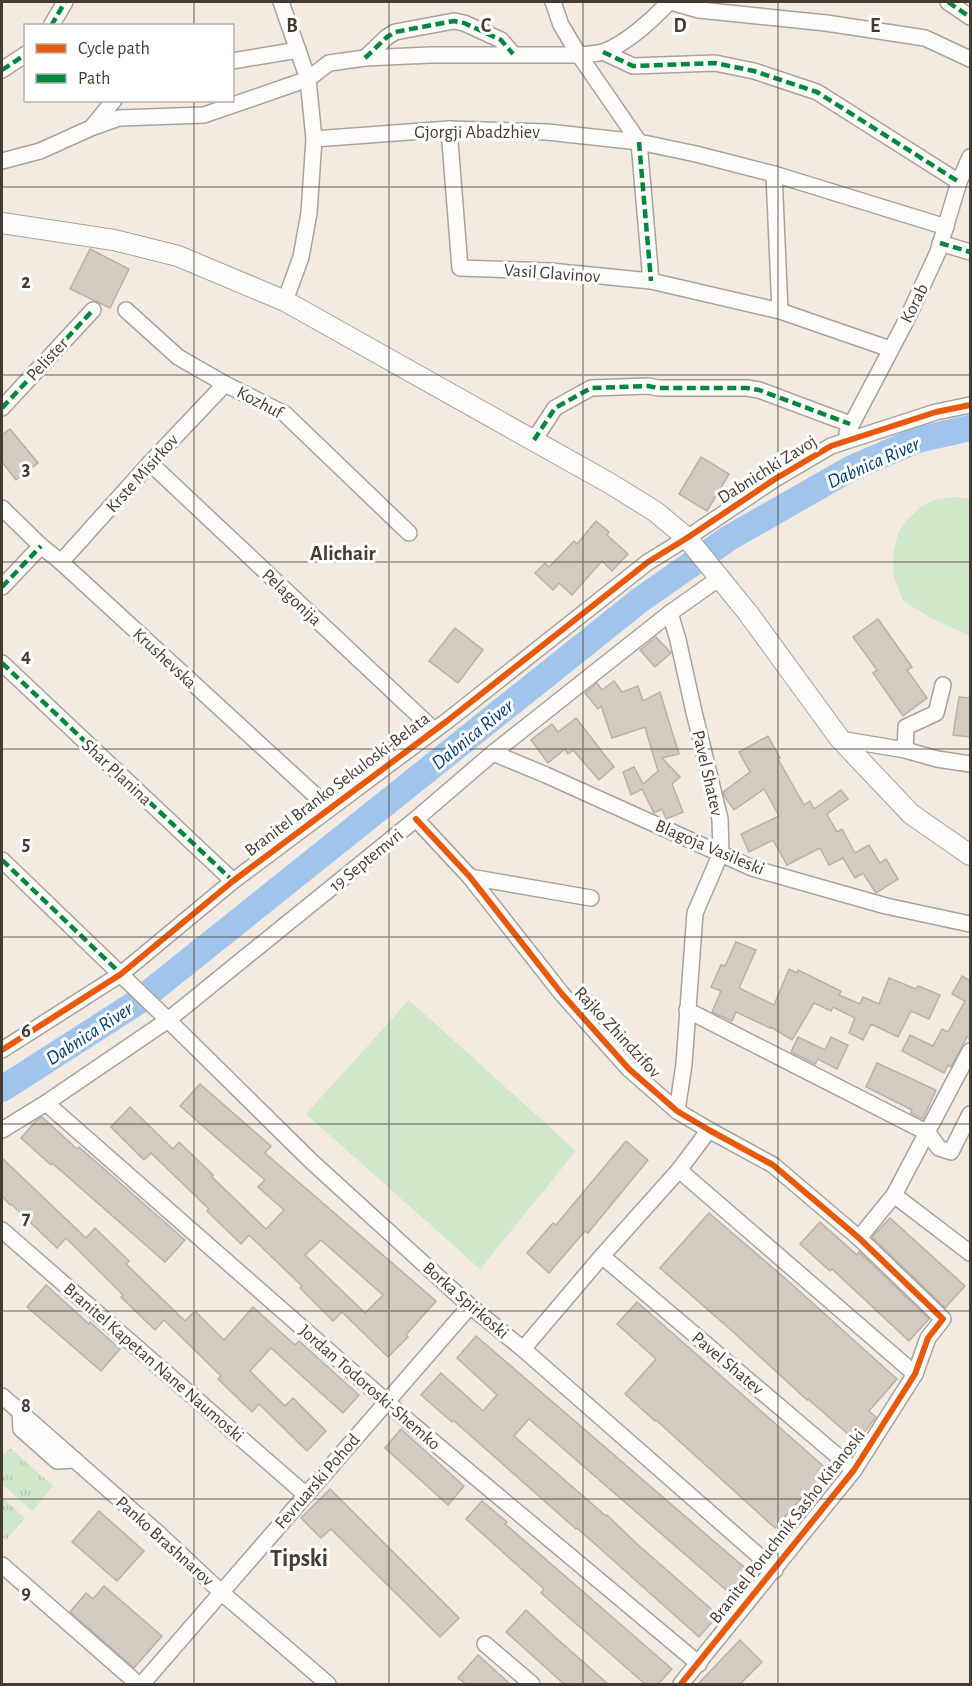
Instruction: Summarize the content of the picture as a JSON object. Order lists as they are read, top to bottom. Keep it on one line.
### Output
{"streets":{"street":["Gjorgji Abadzhiev","Vasil Glavinov","Korab","Pelister","Kozhuf","Dabnichki Zavoj","Krste Misirkov","Pelagonija","Krushevska","Shar Planina","Pavel Shatev","Branitel Branko Sekuloski-Belata","Blagoja Vasileski","19 Septemvri","Rajko Zhindzifov","Borka Spirkoski","Branitel Kapetan Nane Naumoski","Jordan Todoroski-Shemko","Fevruarski Pohod","Branitel Poruchnik Sasho Kitanoski","Panko Brashnarov"]},"crossings":[["Gjorgji Abadzhiev","Vasil Glavinov"],["Gjorgji Abadzhiev","Korab"],["Vasil Glavinov","Korab"],["Korab","Dabnichki Zavoj"],["Kozhuf","Krste Misirkov"],["Dabnichki Zavoj","Branitel Branko Sekuloski-Belata"],["Krste Misirkov","Pelagonija"],["Krste Misirkov","Krushevska"],["Pelagonija","Branitel Branko Sekuloski-Belata"],["Krushevska","Branitel Branko Sekuloski-Belata"],["Shar Planina","Branitel Branko Sekuloski-Belata"],["Pavel Shatev","Blagoja Vasileski"],["Pavel Shatev","19 Septemvri"],["Pavel Shatev","Rajko Zhindzifov"],["Pavel Shatev","Branitel Poruchnik Sasho Kitanoski"],["Branitel Branko Sekuloski-Belata","Borka Spirkoski"],["Blagoja Vasileski","19 Septemvri"],["19 Septemvri","Rajko Zhindzifov"],["19 Septemvri","Borka Spirkoski"],["19 Septemvri","Jordan Todoroski-Shemko"],["Rajko Zhindzifov","Branitel Poruchnik Sasho Kitanoski"],["Borka Spirkoski","Fevruarski Pohod"],["Borka Spirkoski","Branitel Poruchnik Sasho Kitanoski"],["Branitel Kapetan Nane Naumoski","Fevruarski Pohod"],["Jordan Todoroski-Shemko","Fevruarski Pohod"],["Jordan Todoroski-Shemko","Branitel Poruchnik Sasho Kitanoski"],["Fevruarski Pohod","Panko Brashnarov"]],"districts":["Alichair","Tipski"],"water":["Dabnica River"],"legend":["Cycle path","Path"],"grid":{"columns":["B","C","D","E"],"rows":["2","3","4","5","6","7","8","9"]}}
